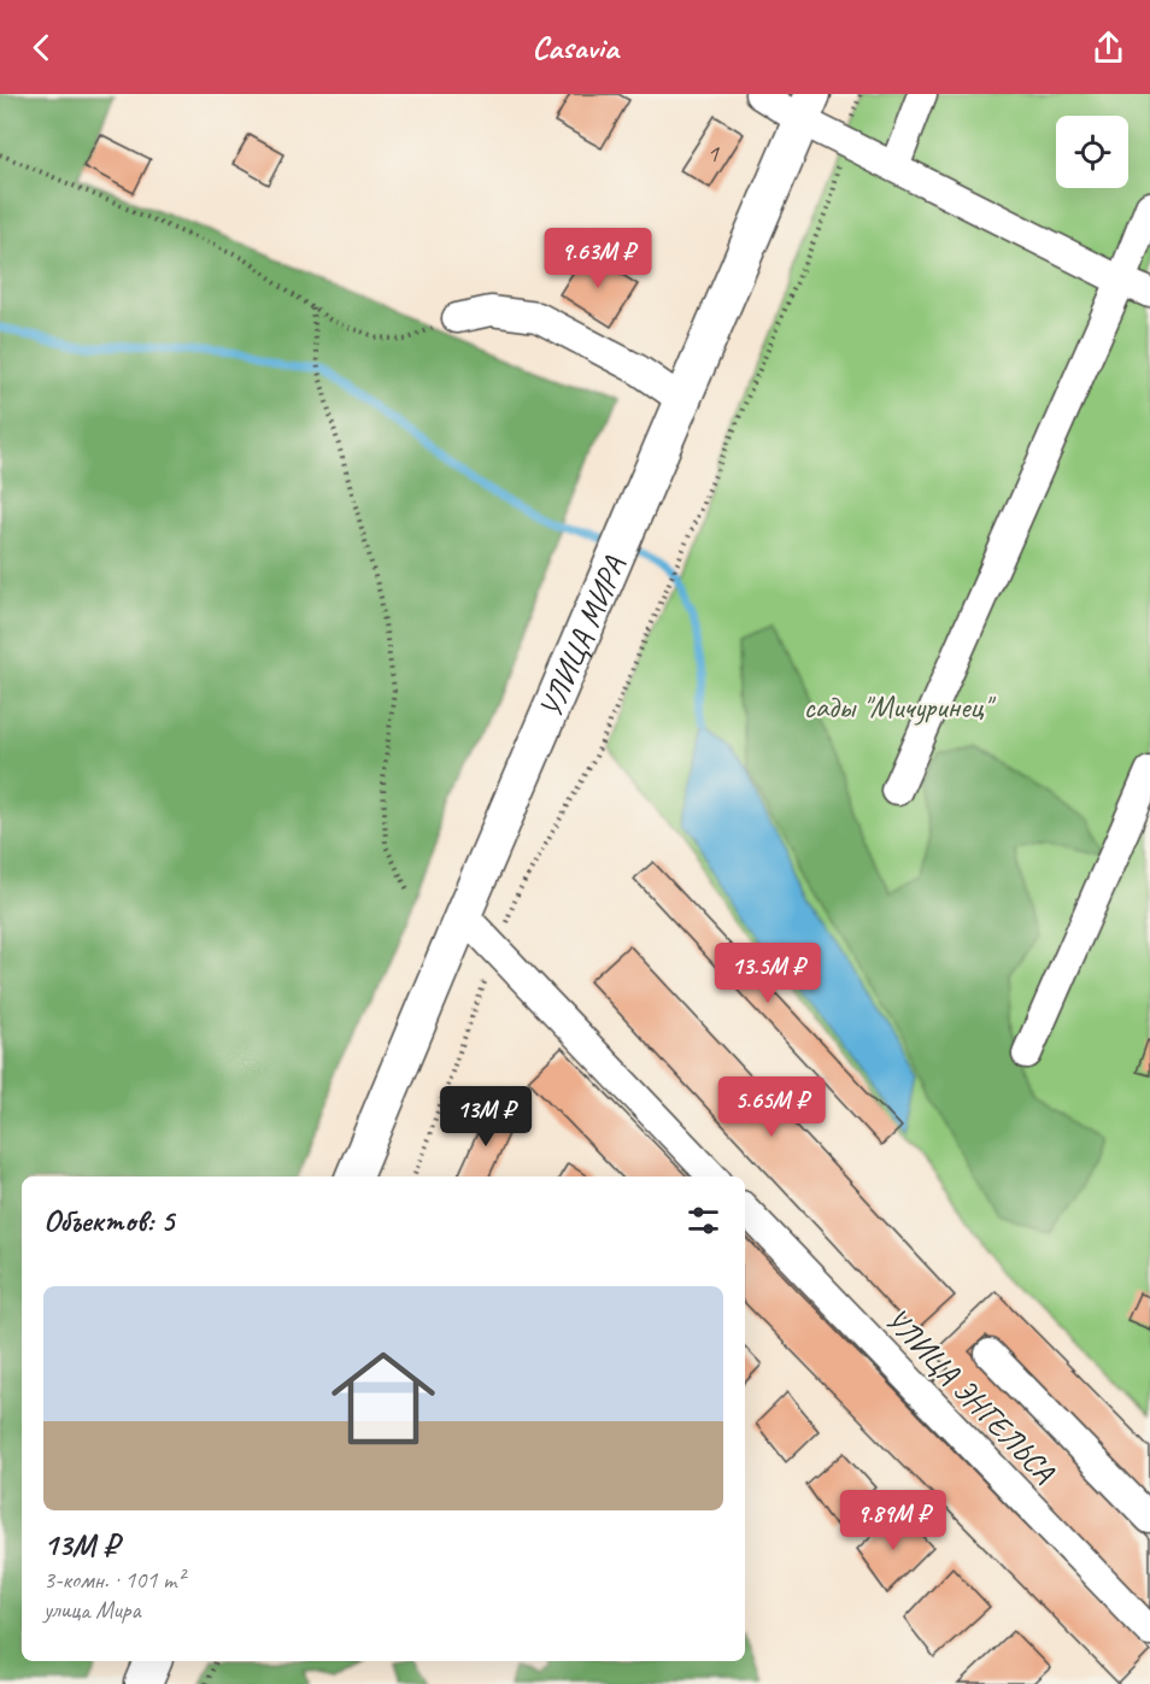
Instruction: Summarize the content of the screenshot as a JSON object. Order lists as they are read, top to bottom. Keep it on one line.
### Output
{"streets":{"main road":["УЛИЦА МИРА"],"street":["УЛИЦА ЭНГЕЛЬСА"]},"parks":["сады \"Мичуринец\""],"house_numbers":["1"],"page":{"header":"Casavia","price":["9.63M ₽","13.5M ₽","5.65M ₽","13M ₽","9.89M ₽"],"heading":"Объектов: 5","list":[{"name":"13M ₽","note":"3-комн. · 101 m² · улица Мира"}]}}
